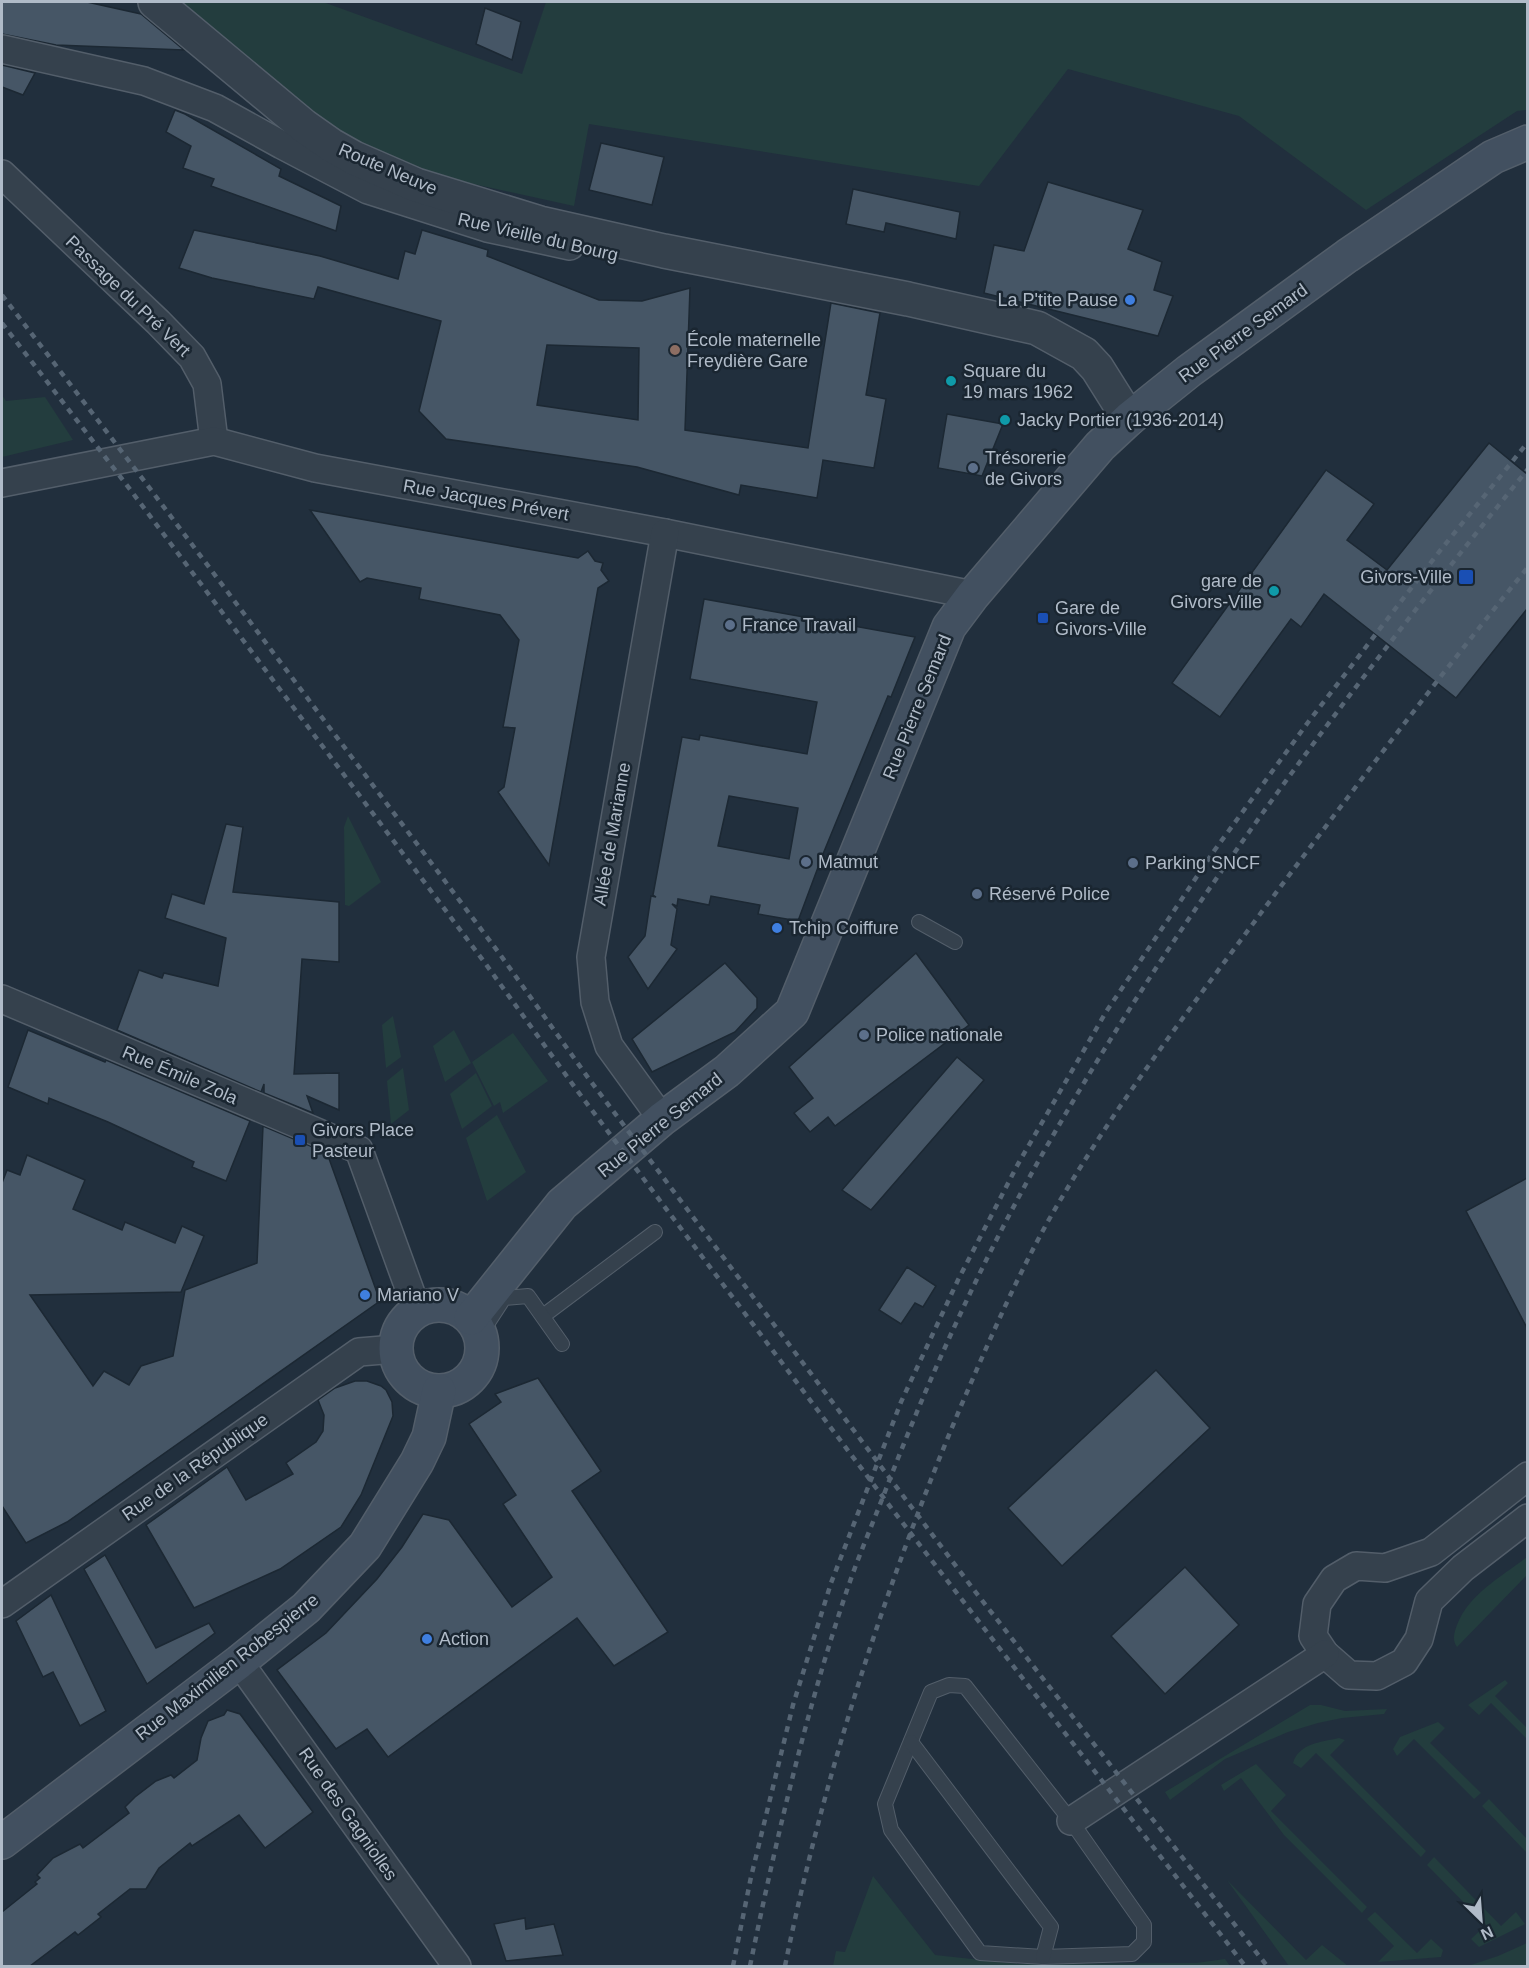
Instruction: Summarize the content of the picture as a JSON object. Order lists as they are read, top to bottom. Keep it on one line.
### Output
{"streets":{"main road":["Rue Pierre Semard","Rue Maximilien Robespierre"],"street":["Route Neuve","Rue Vieille du Bourg","Passage du Pré Vert","Rue Jacques Prévert","Allée de Marianne","Rue Émile Zola","Rue de la République","Rue des Gagniolles"]},"crossings":[["Route Neuve","Rue Vieille du Bourg"],["Rue Vieille du Bourg","Rue Pierre Semard"],["Passage du Pré Vert","Rue Jacques Prévert"],["Rue Pierre Semard","Rue Jacques Prévert"],["Rue Pierre Semard","Allée de Marianne"],["Rue Pierre Semard","Rue Émile Zola"],["Rue Pierre Semard","Rue de la République"],["Rue Pierre Semard","Rue Maximilien Robespierre"],["Rue Jacques Prévert","Allée de Marianne"],["Rue Émile Zola","Rue de la République"],["Rue Émile Zola","Rue Maximilien Robespierre"],["Rue de la République","Rue Maximilien Robespierre"],["Rue Maximilien Robespierre","Rue des Gagniolles"]],"places":{"other":["La P'tite Pause","École maternelle Freydière Gare","Square du 19 mars 1962","Jacky Portier (1936-2014)","Trésorerie de Givors","gare de Givors-Ville","France Travail","Matmut","Parking SNCF","Réservé Police","Tchip Coiffure","Police nationale","Mariano V","Action"],"transit":["Givors-Ville","Gare de Givors-Ville","Givors Place Pasteur"]},"north":"bottom right"}
